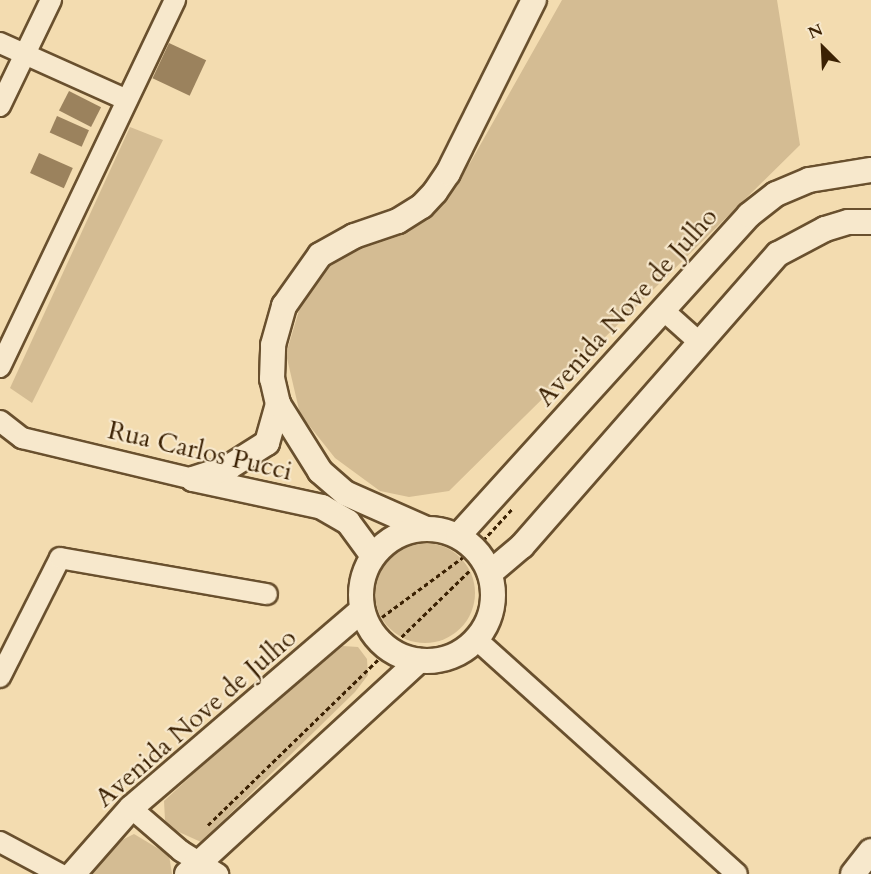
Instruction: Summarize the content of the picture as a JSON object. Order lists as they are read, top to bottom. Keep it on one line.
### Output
{"streets":{"street":["Avenida Nove de Julho","Rua Carlos Pucci"]},"north":"top left"}
